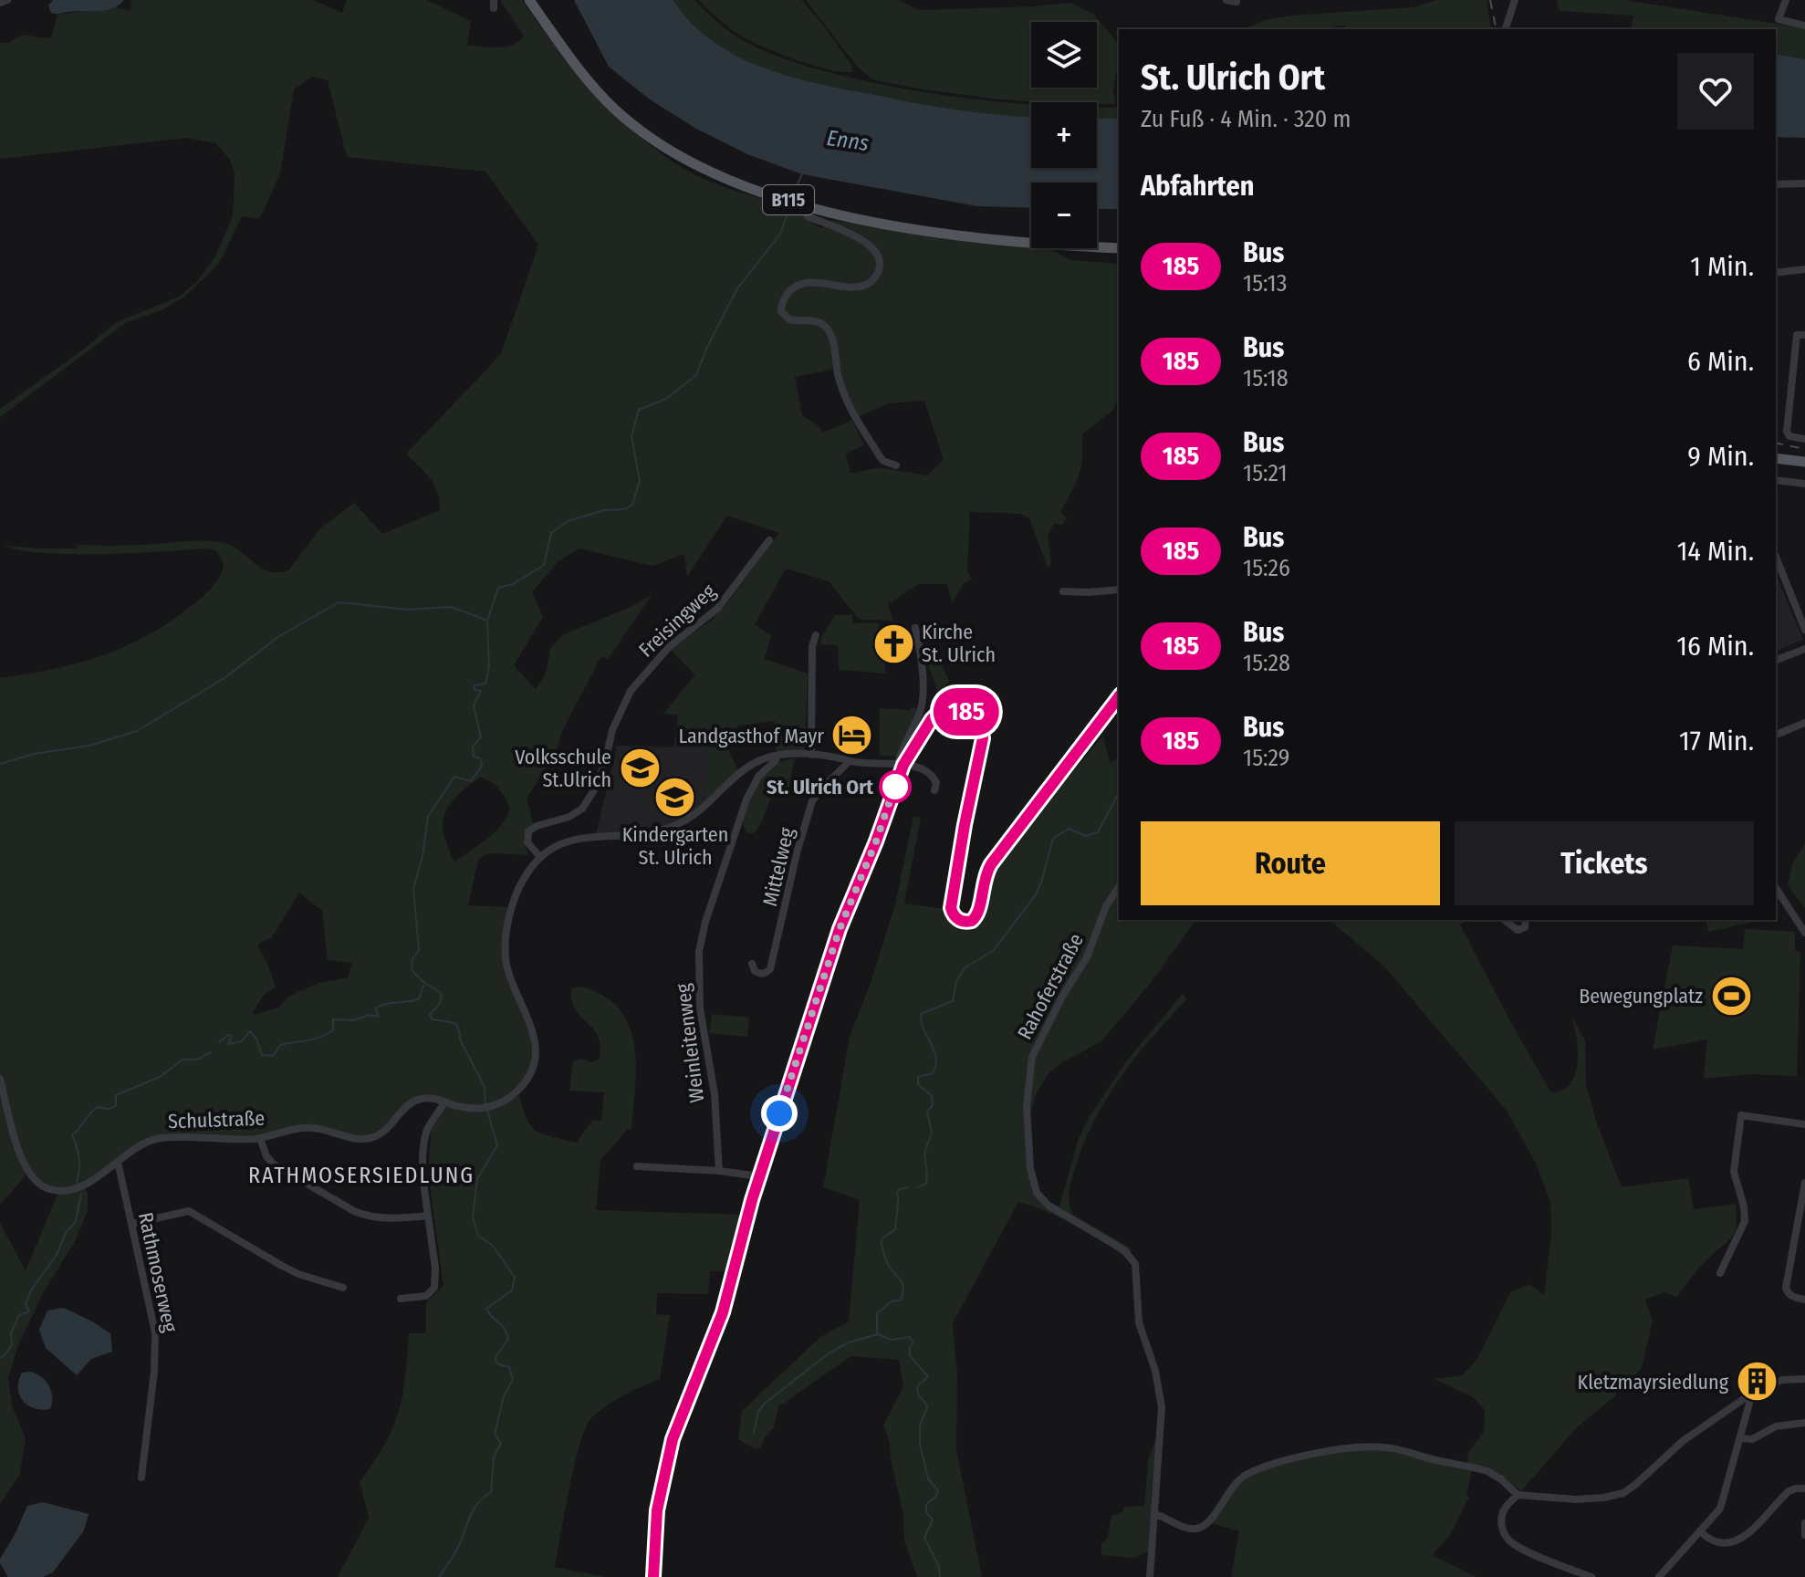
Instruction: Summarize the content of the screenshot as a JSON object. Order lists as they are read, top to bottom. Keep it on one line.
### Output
{"streets":{"main road":["B115"],"street":["Freisingweg","Mittelweg","Rahoferstraße","Weinleitenweg","Schulstraße","Rathmoserweg"]},"crossings":[["Freisingweg","Schulstraße"],["Schulstraße","Rathmoserweg"]],"districts":["RATHMOSERSIEDLUNG"],"water":["Enns"],"places":{"church":["Kirche St. Ulrich"],"hotel":["Landgasthof Mayr"],"school or university":["Volksschule St.Ulrich","Kindergarten St. Ulrich"],"other":["St. Ulrich Ort"],"sports":["Bewegungplatz"],"building":["Kletzmayrsiedlung"]},"lines":["bus line 185"],"page":{"on_map":"185","map_buttons":["+","−"],"heading":[["St. Ulrich Ort","Zu Fuß · 4 Min. · 320 m"],"Abfahrten"],"list":[{"mark":"185","name":"Bus","note":"15:13","value":"1 Min."},{"mark":"185","name":"Bus","note":"15:18","value":"6 Min."},{"mark":"185","name":"Bus","note":"15:21","value":"9 Min."},{"mark":"185","name":"Bus","note":"15:26","value":"14 Min."},{"mark":"185","name":"Bus","note":"15:28","value":"16 Min."},{"mark":"185","name":"Bus","note":"15:29","value":"17 Min."}],"buttons":["Route","Tickets"]}}
